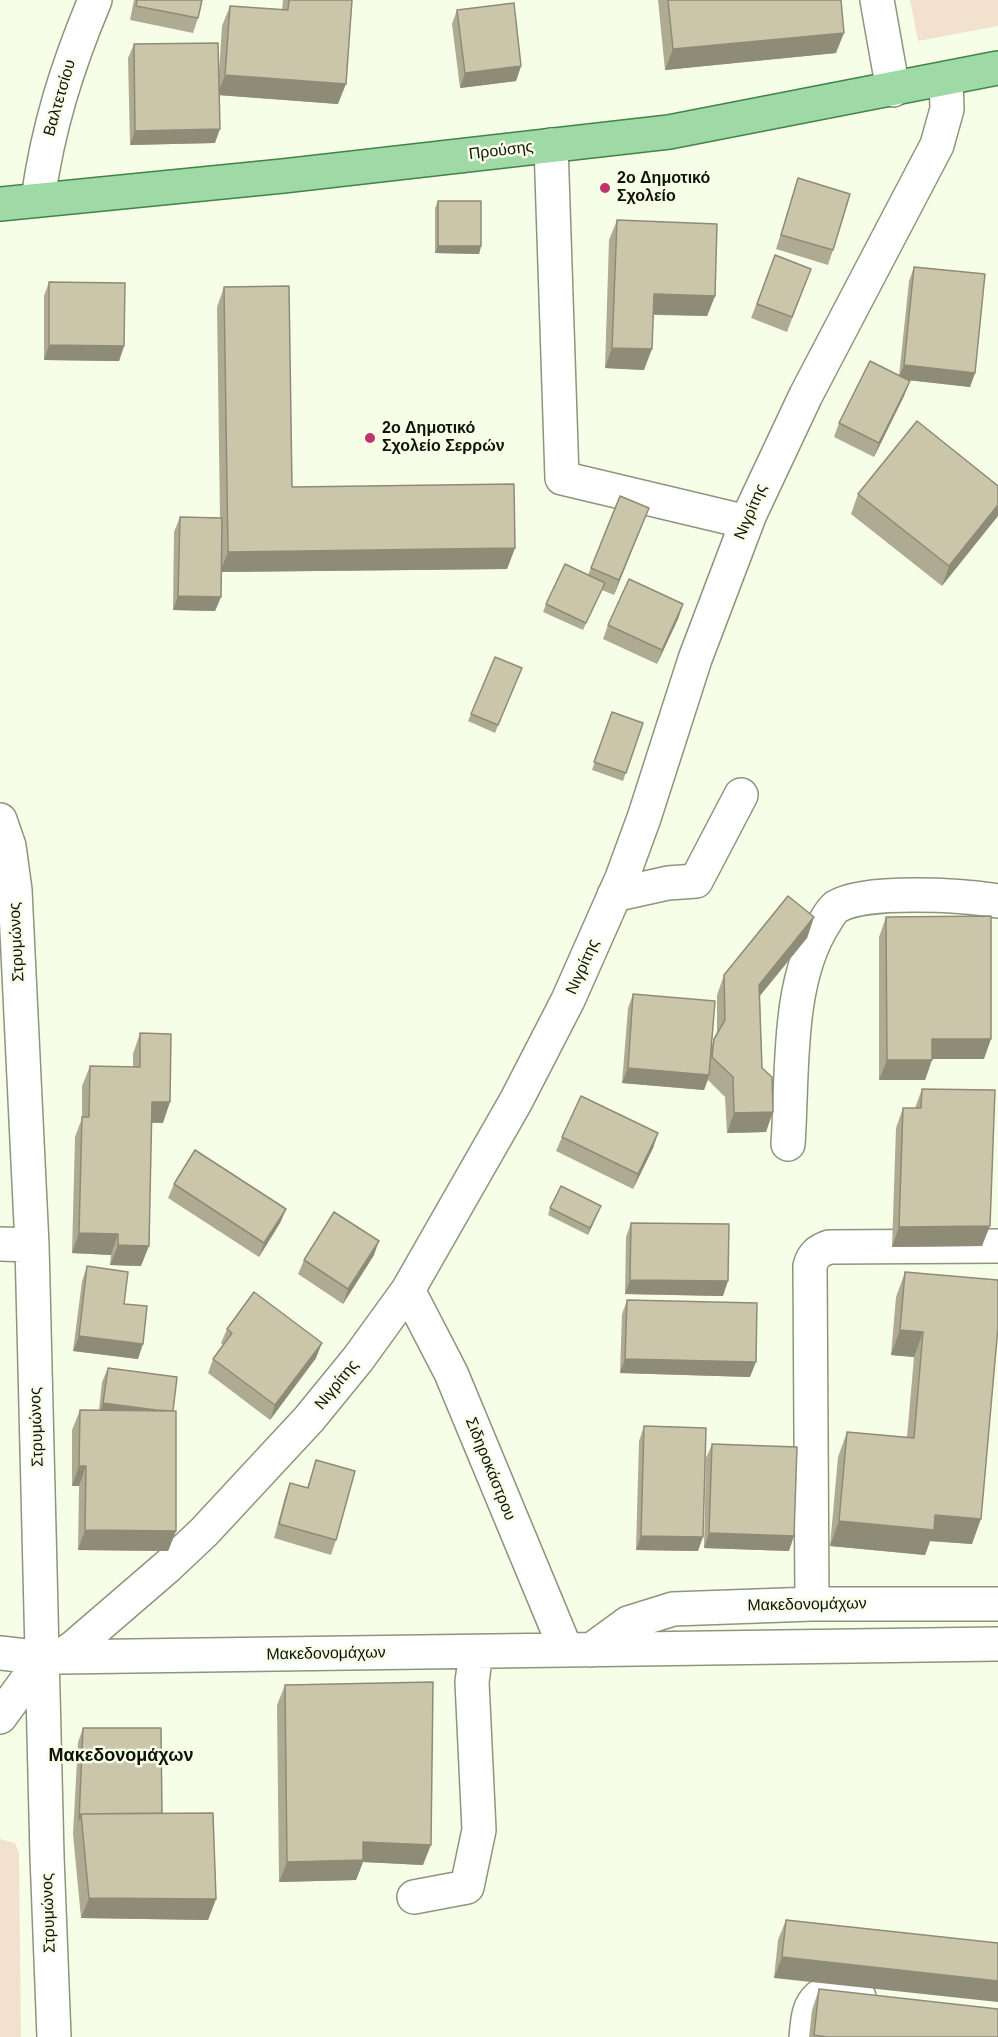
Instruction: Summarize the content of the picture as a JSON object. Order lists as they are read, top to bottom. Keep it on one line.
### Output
{"streets":{"main road":["Προύσης"],"street":["Βαλτετσίου","Νιγρίτης","Στρυμώνος","Σιδηροκάστρου","Μακεδονομάχων"]},"crossings":[["Βαλτετσίου","Προύσης"],["Προύσης","Νιγρίτης"],["Νιγρίτης","Στρυμώνος"],["Νιγρίτης","Σιδηροκάστρου"],["Νιγρίτης","Μακεδονομάχων"],["Στρυμώνος","Μακεδονομάχων"],["Σιδηροκάστρου","Μακεδονομάχων"]],"districts":["Μακεδονομάχων"],"places":["2ο Δημοτικό Σχολείο","2ο Δημοτικό Σχολείο Σερρών"]}
